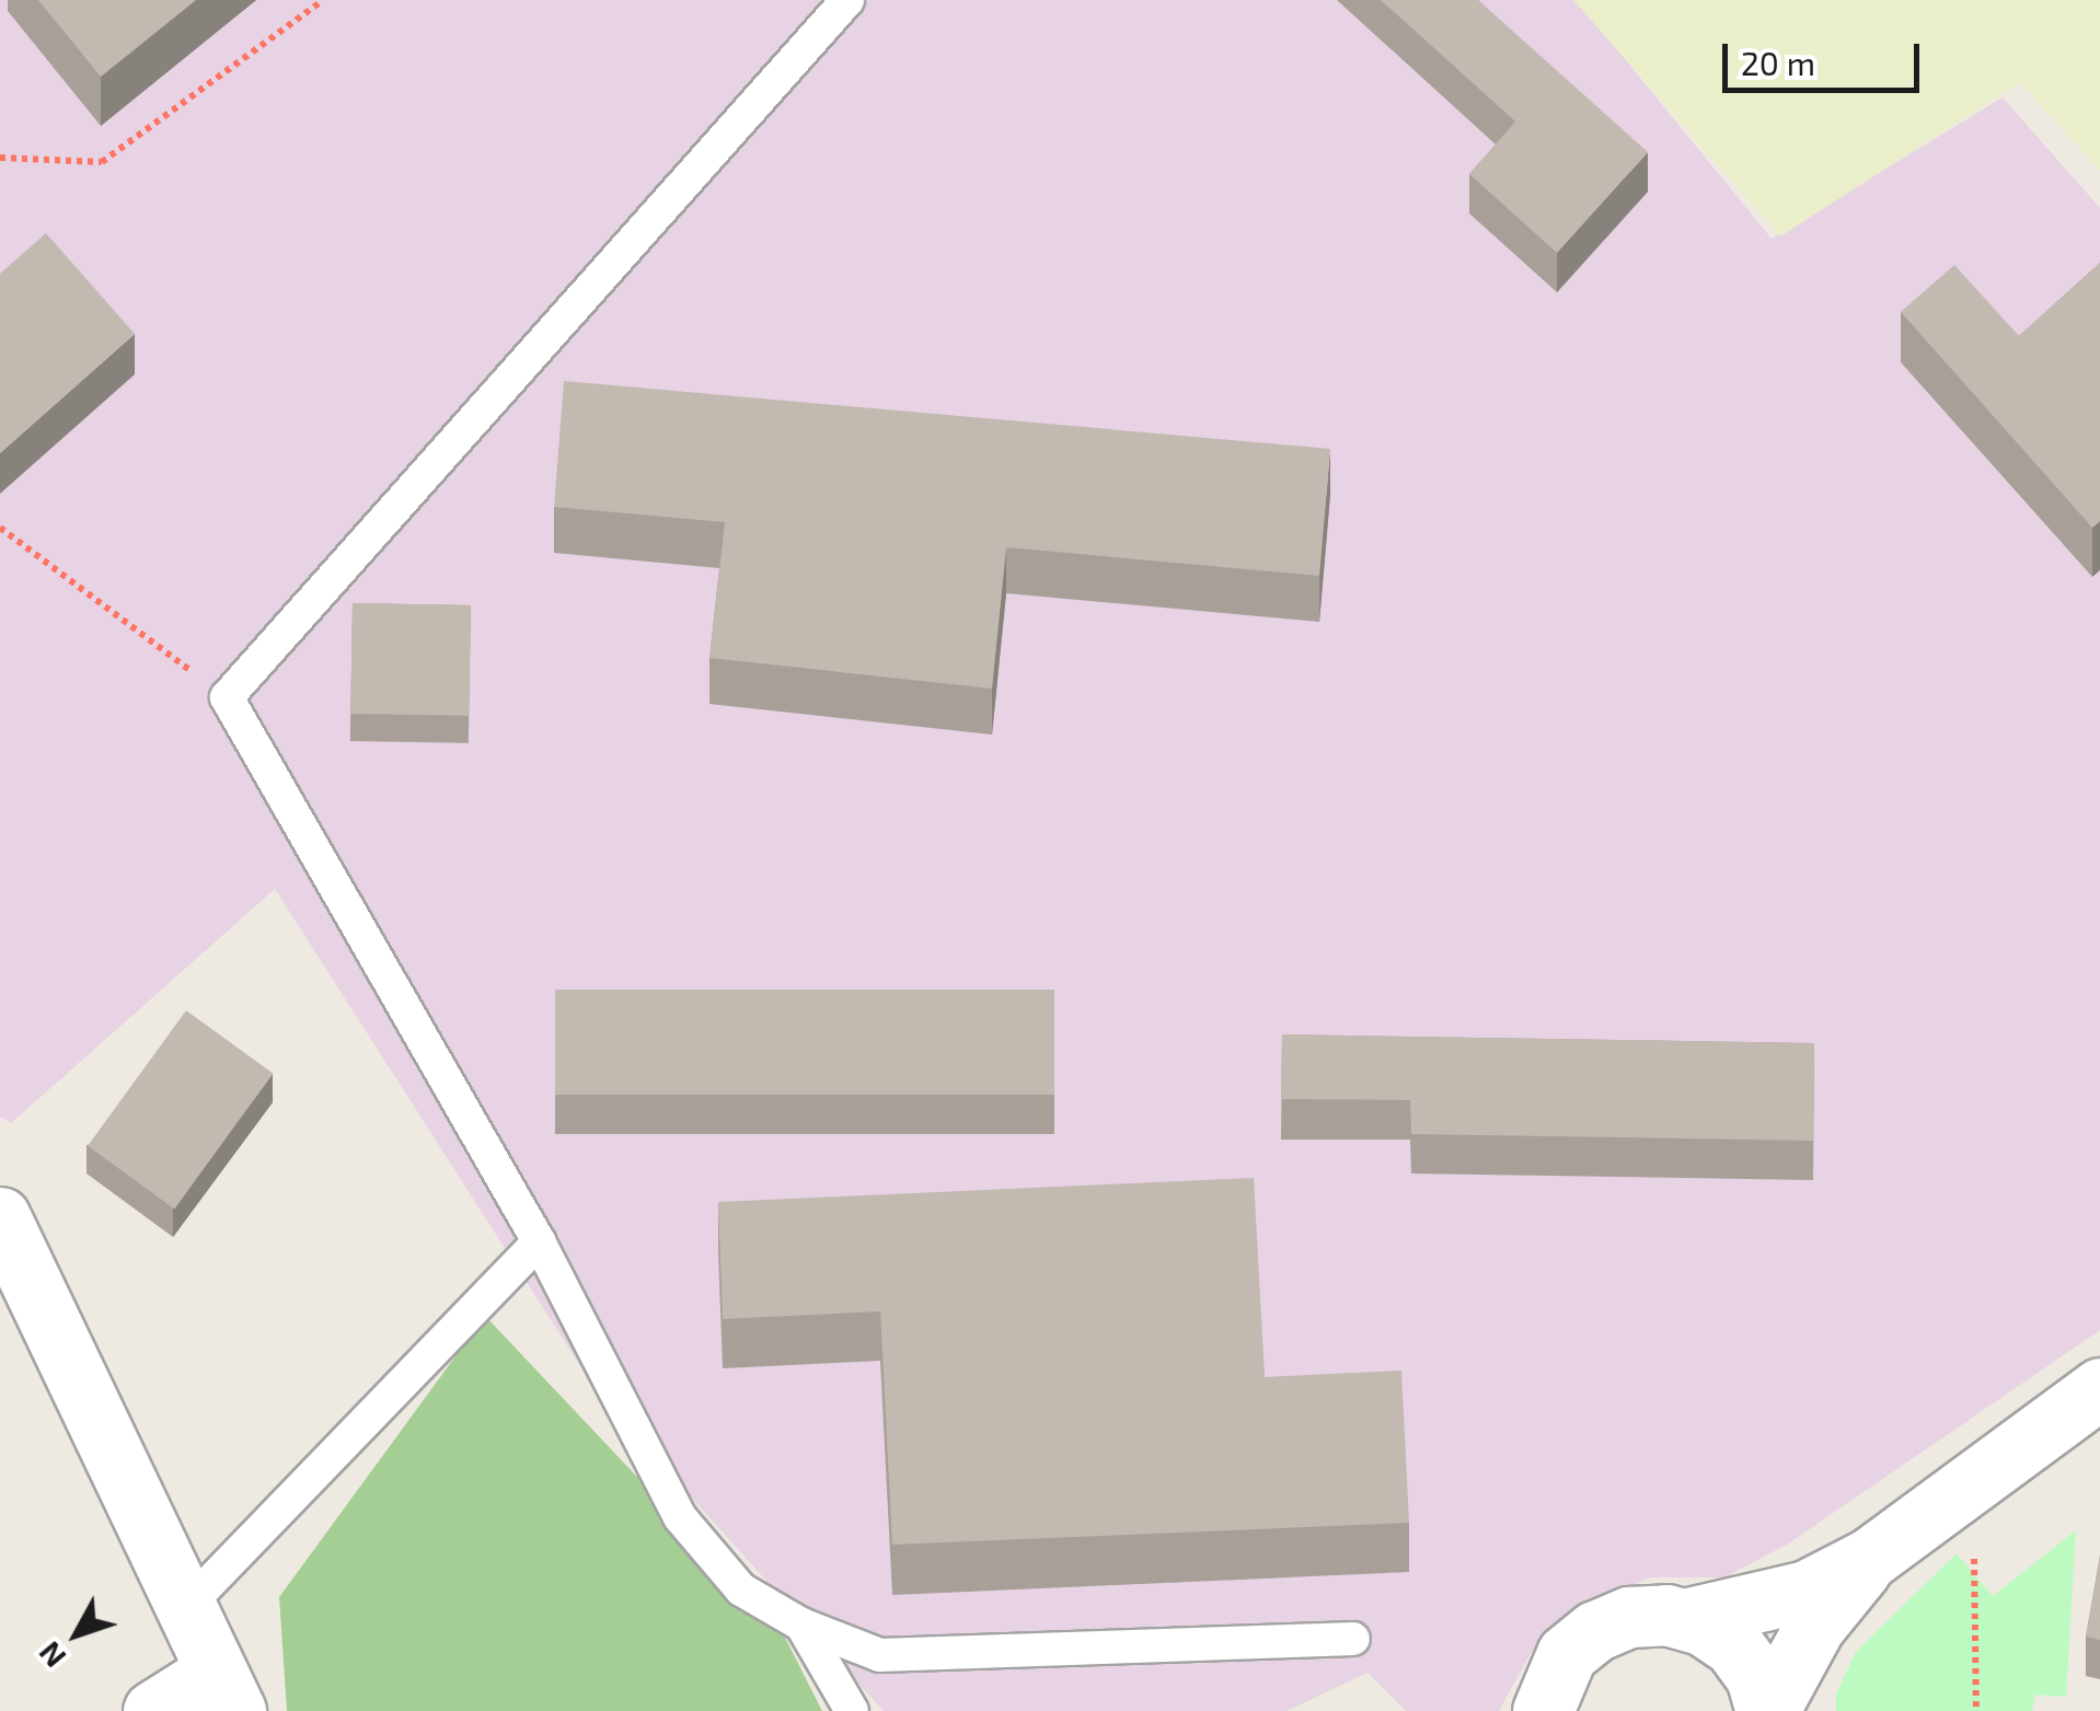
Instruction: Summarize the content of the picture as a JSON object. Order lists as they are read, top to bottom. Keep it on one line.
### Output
{"scale_bar":"20 m","north":"bottom left"}
